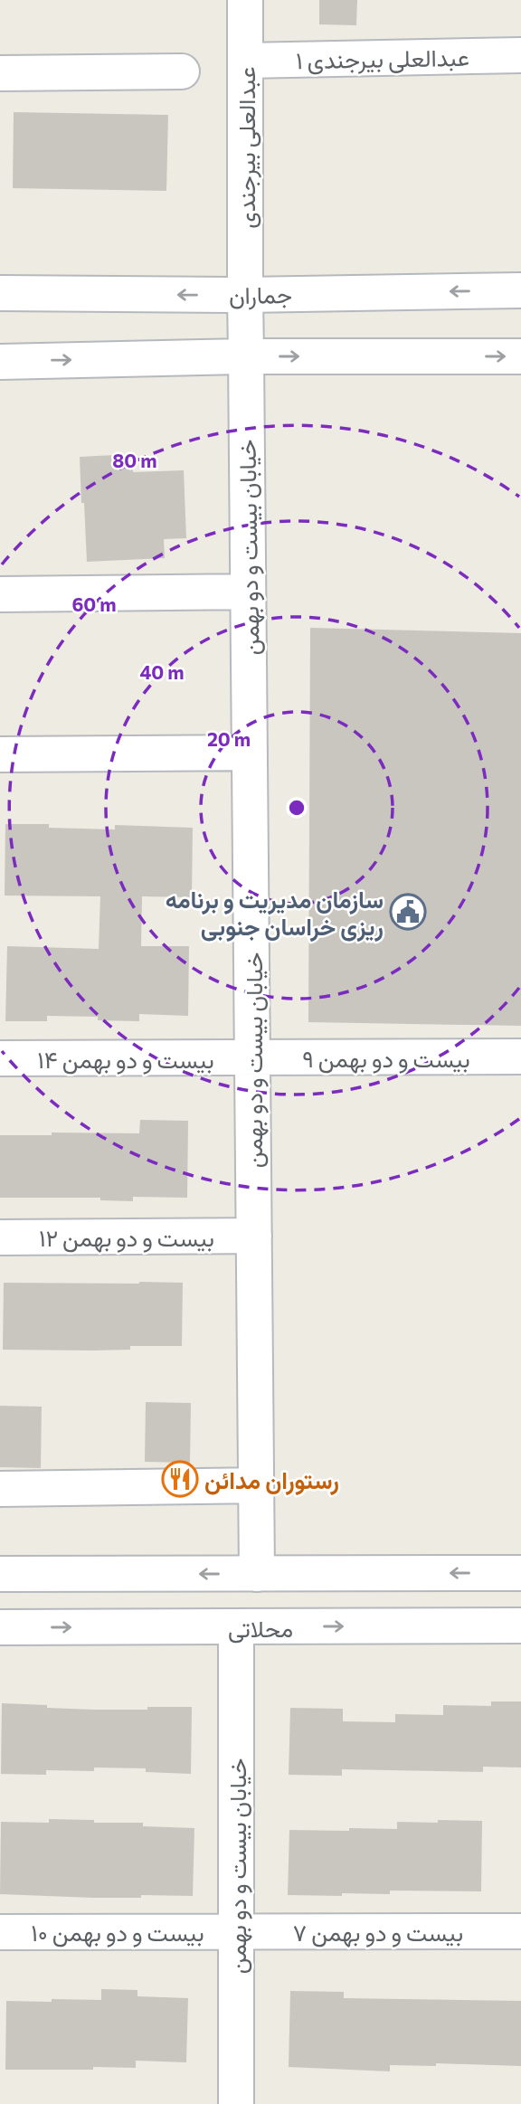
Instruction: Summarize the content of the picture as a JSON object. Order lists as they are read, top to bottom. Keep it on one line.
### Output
{"streets":{"street":["عبدالعلی بیرجندی ۱","عبدالعلی بیرجندی","جماران","خیابان بیست و دو بهمن","بیست و دو بهمن ۹","بیست و دو بهمن ۱۴","بیست و دو بهمن ۱۲","محلاتی","بیست و دو بهمن ۱۰","بیست و دو بهمن ۷"]},"crossings":[["عبدالعلی بیرجندی ۱","عبدالعلی بیرجندی"],["عبدالعلی بیرجندی","جماران"],["عبدالعلی بیرجندی","خیابان بیست و دو بهمن"],["خیابان بیست و دو بهمن","بیست و دو بهمن ۹"],["خیابان بیست و دو بهمن","بیست و دو بهمن ۱۴"],["خیابان بیست و دو بهمن","بیست و دو بهمن ۱۲"],["خیابان بیست و دو بهمن","محلاتی"],["خیابان بیست و دو بهمن","بیست و دو بهمن ۱۰"],["خیابان بیست و دو بهمن","بیست و دو بهمن ۷"],["بیست و دو بهمن ۹","بیست و دو بهمن ۱۴"],["بیست و دو بهمن ۱۰","بیست و دو بهمن ۷"]],"places":{"public building":["سازمان مدیریت و برنامه ریزی خراسان جنوبی"],"restaurant":["رستوران مدائن"]},"rings":["80 m","60 m","40 m","20 m"]}
